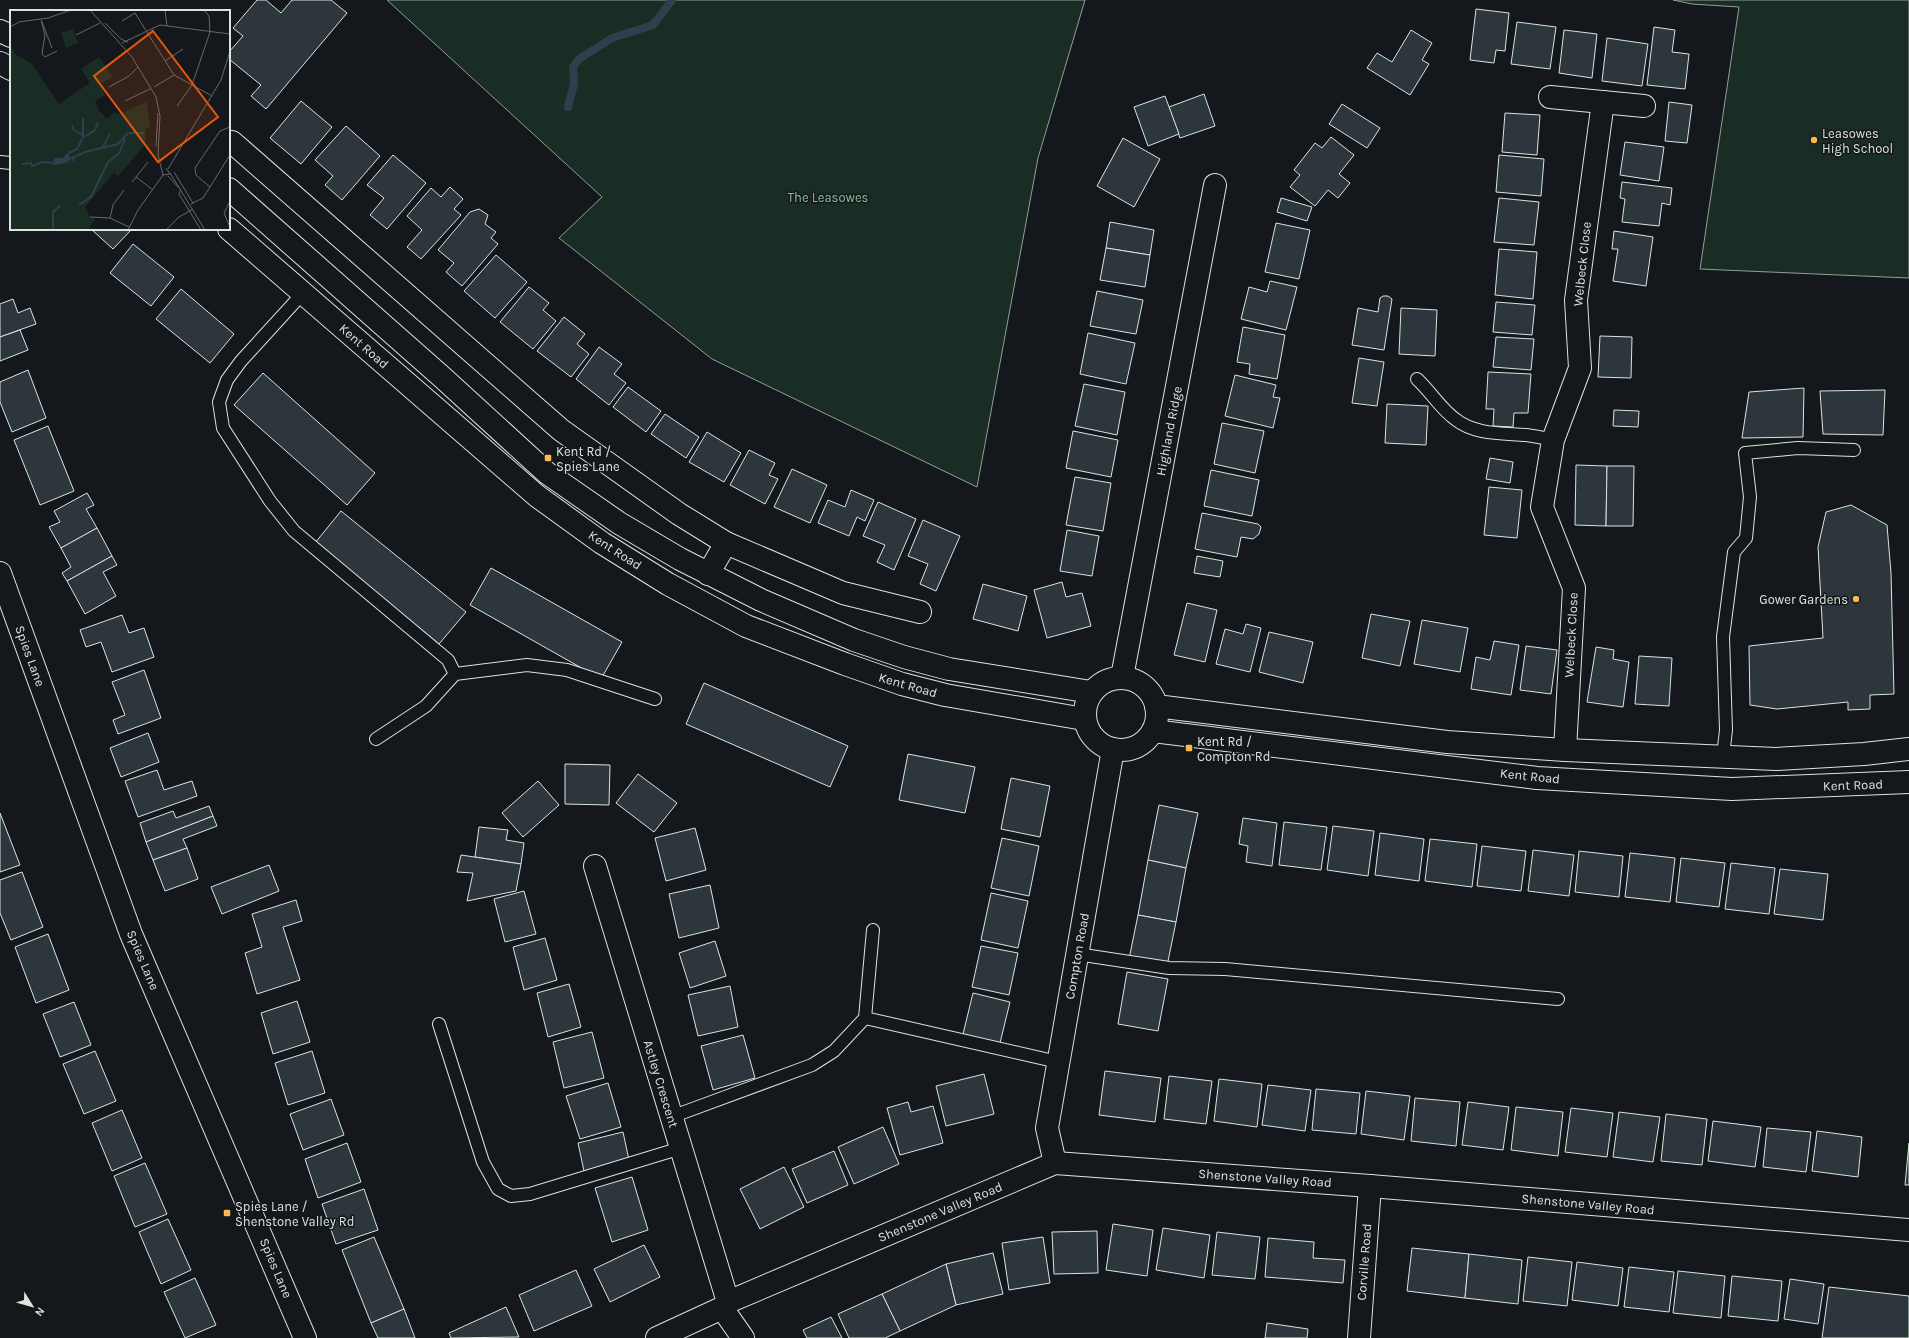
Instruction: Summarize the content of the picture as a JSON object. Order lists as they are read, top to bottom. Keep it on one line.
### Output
{"streets":{"main road":["Welbeck Close","Kent Road","Highland Ridge","Spies Lane","Compton Road","Astley Crescent","Shenstone Valley Road","Corville Road"]},"crossings":[["Kent Road","Highland Ridge"],["Kent Road","Compton Road"],["Highland Ridge","Compton Road"],["Compton Road","Shenstone Valley Road"],["Astley Crescent","Shenstone Valley Road"],["Shenstone Valley Road","Corville Road"]],"parks":["The Leasowes"],"places":{"other":["Leasowes High School","Gower Gardens"],"transit":["Kent Rd / Spies Lane","Kent Rd / Compton Rd","Spies Lane / Shenstone Valley Rd"]},"north":"bottom right"}
